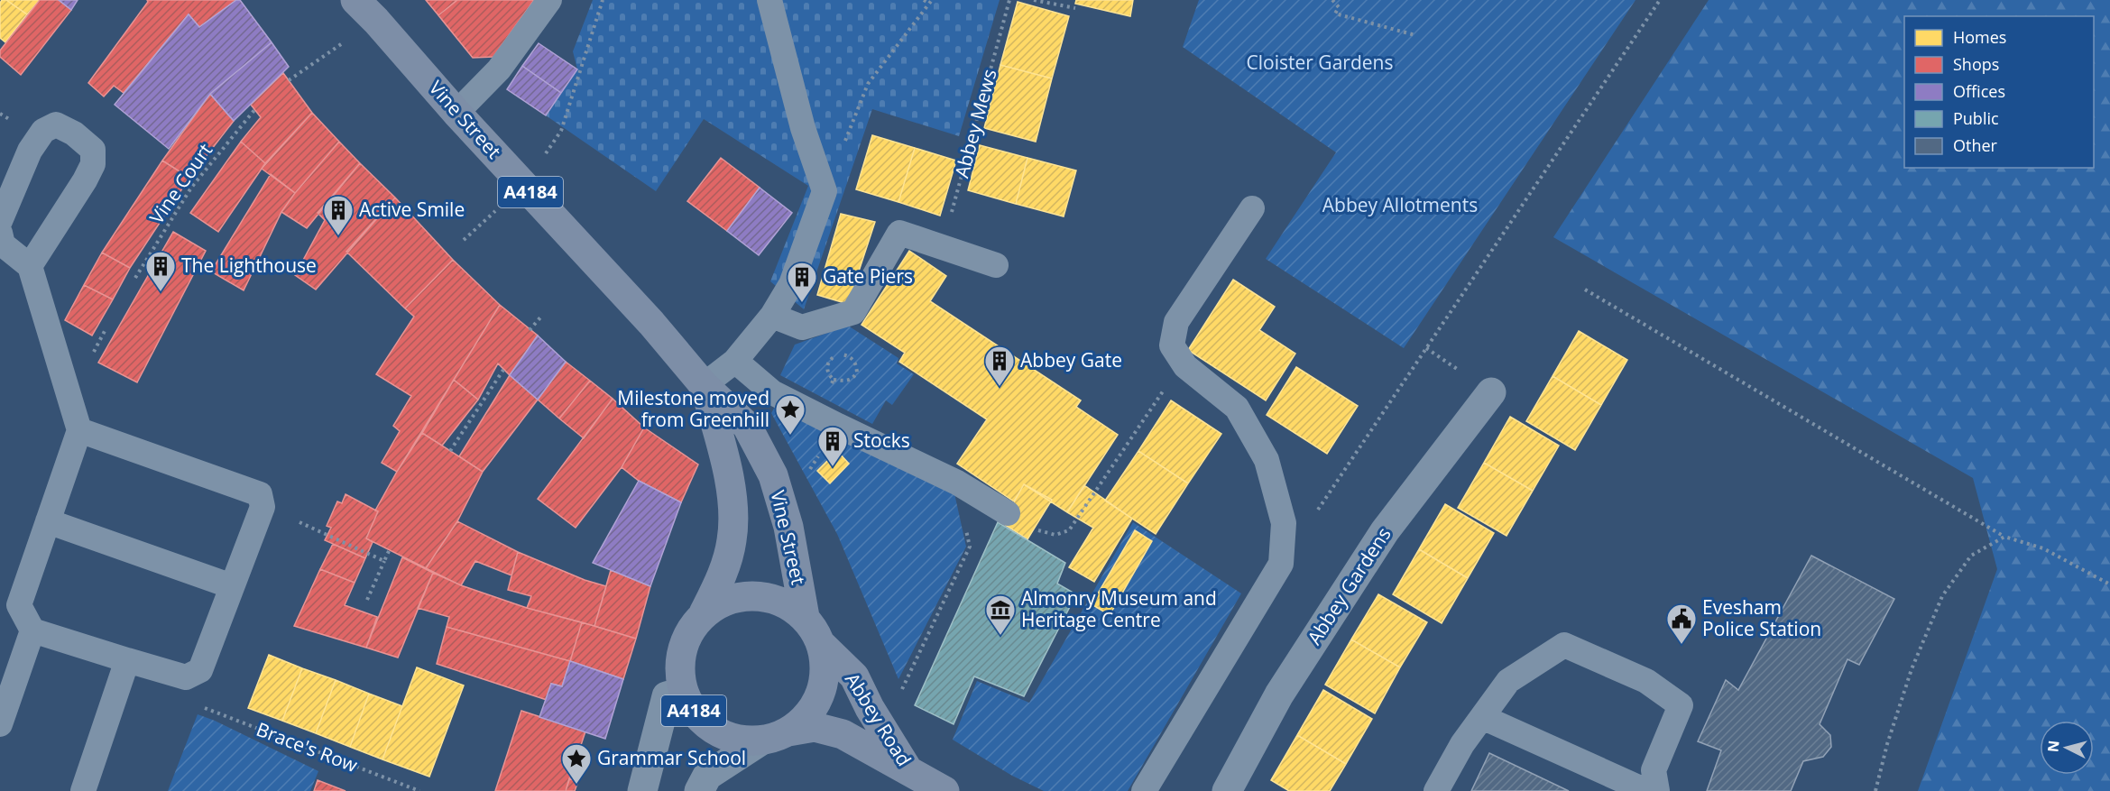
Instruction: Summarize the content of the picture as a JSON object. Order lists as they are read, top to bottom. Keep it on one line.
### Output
{"streets":{"main road":["Vine Street","A4184","Abbey Road"],"street":["Abbey Gardens"],"path":["Abbey Mews","Vine Court","Brace's Row"]},"crossings":[["Vine Street","A4184"],["Vine Street","Abbey Road"],["A4184","Abbey Road"]],"parks":["Cloister Gardens","Abbey Allotments"],"places":{"building":["Active Smile","The Lighthouse","Gate Piers","Abbey Gate","Stocks"],"place":["Milestone moved from Greenhill","Grammar School"],"museum":["Almonry Museum and Heritage Centre"],"public building":["Evesham Police Station"]},"legend":["Homes","Shops","Offices","Public","Other"],"north":"left"}
